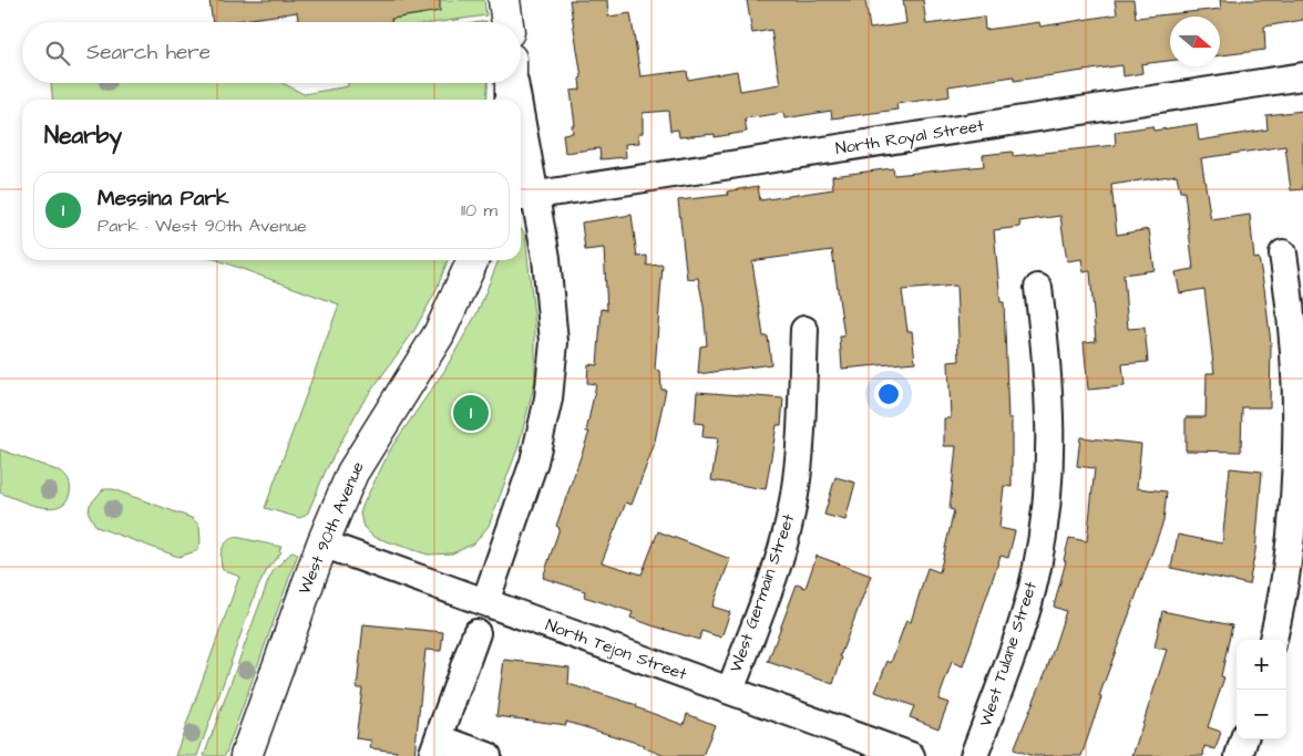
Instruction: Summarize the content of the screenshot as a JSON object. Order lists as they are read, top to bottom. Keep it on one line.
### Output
{"streets":{"street":["North Royal Street","West 90th Avenue","West Germain Street","North Tejon Street","West Tulane Street"]},"crossings":[["West 90th Avenue","North Tejon Street"],["West Germain Street","North Tejon Street"]],"north":"right","page":{"search":"Search here","heading":"Nearby","list":[{"mark":"1","name":"Messina Park","note":"Park · West 90th Avenue","value":"110 m"}],"pins":"1","map_buttons":["+","−"]}}
